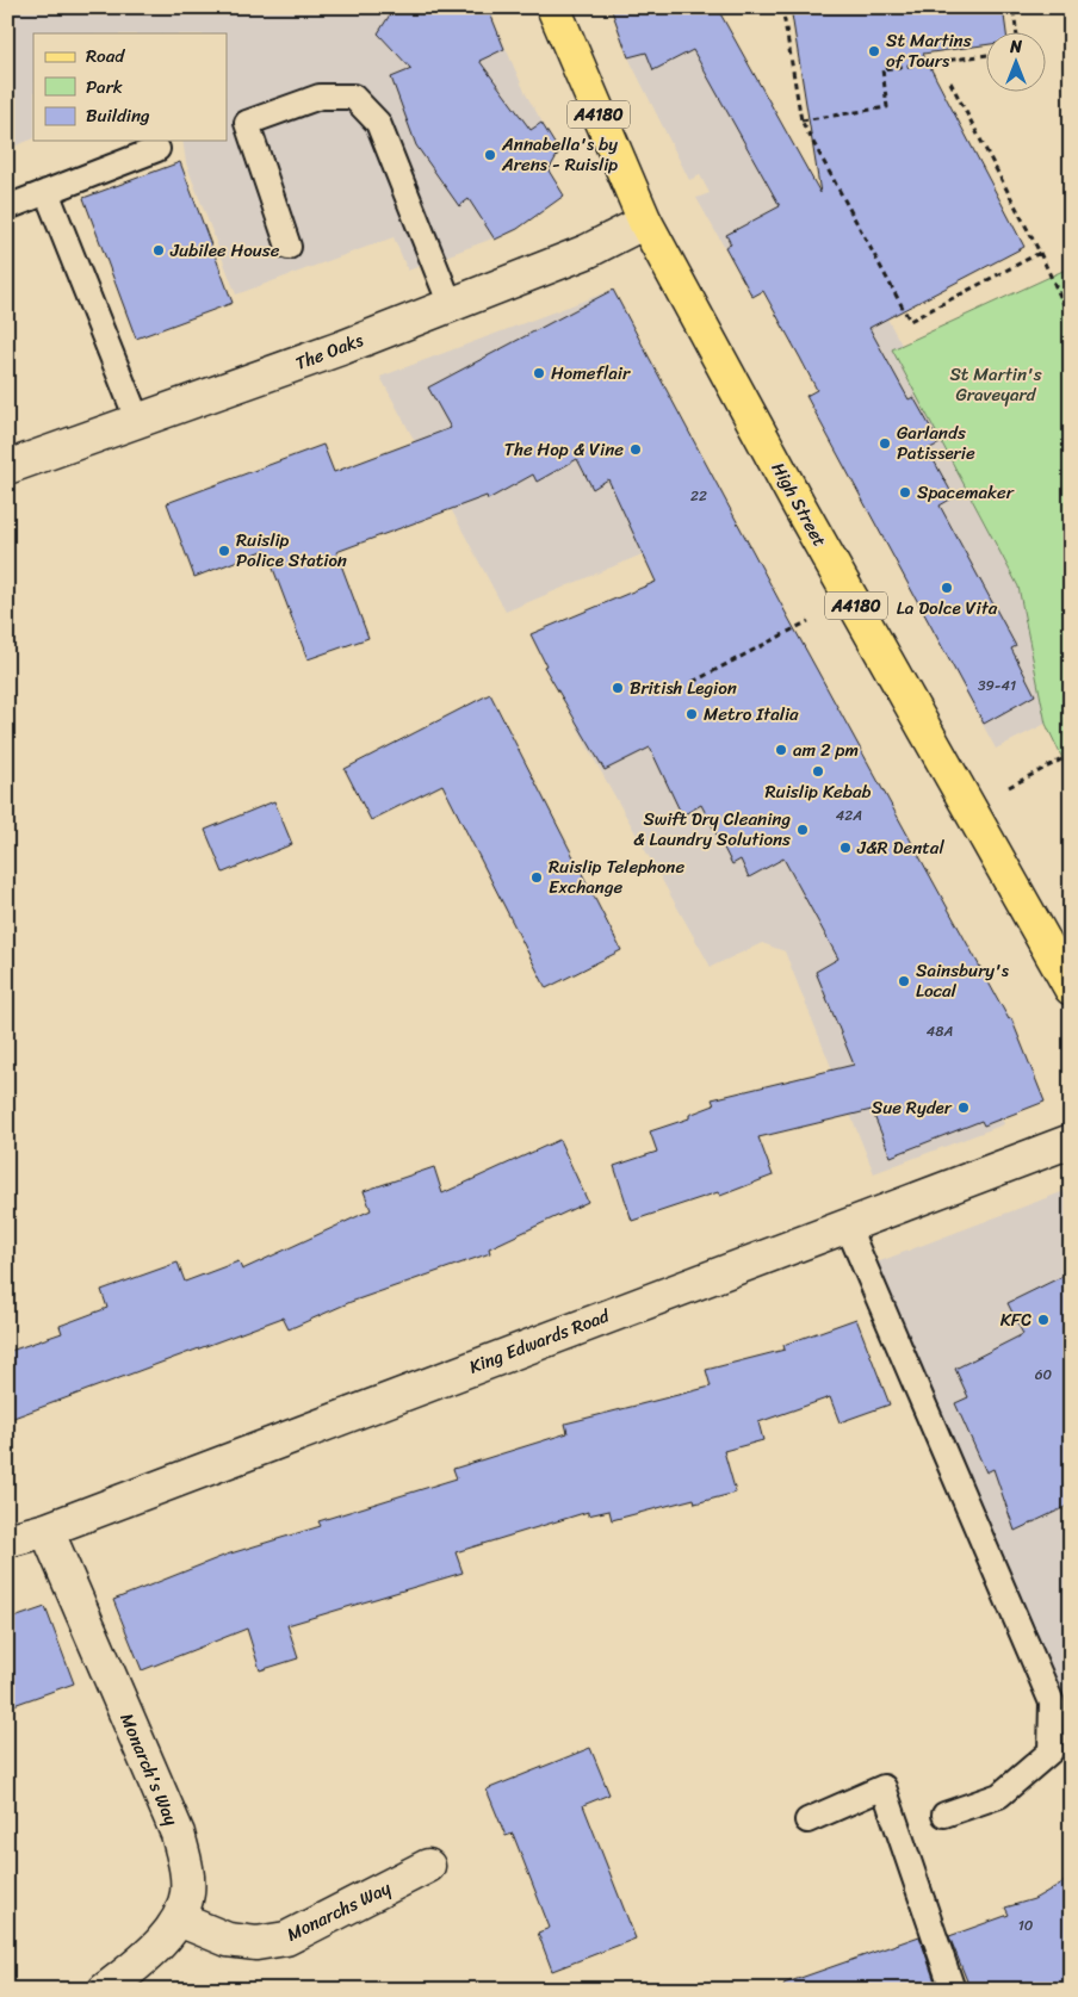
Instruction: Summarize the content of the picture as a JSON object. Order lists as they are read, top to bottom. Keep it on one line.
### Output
{"streets":{"main road":["A4180","High Street"],"street":["The Oaks","King Edwards Road","Monarch's Way","Monarchs Way"]},"crossings":[["The Oaks","High Street"],["King Edwards Road","Monarch's Way"],["Monarch's Way","Monarchs Way"]],"parks":["St Martin's Graveyard"],"places":["St Martins of Tours","Annabella's by Arens - Ruislip","Jubilee House","Homeflair","Garlands Patisserie","The Hop & Vine","Spacemaker","Ruislip Police Station","La Dolce Vita","British Legion","Metro Italia","am 2 pm","Ruislip Kebab","Swift Dry Cleaning & Laundry Solutions","J&R Dental","Ruislip Telephone Exchange","Sainsbury's Local","Sue Ryder","KFC"],"house_numbers":["22","39-41","42A","48A","60","10"],"legend":["Road","Park","Building"],"north":"top"}
